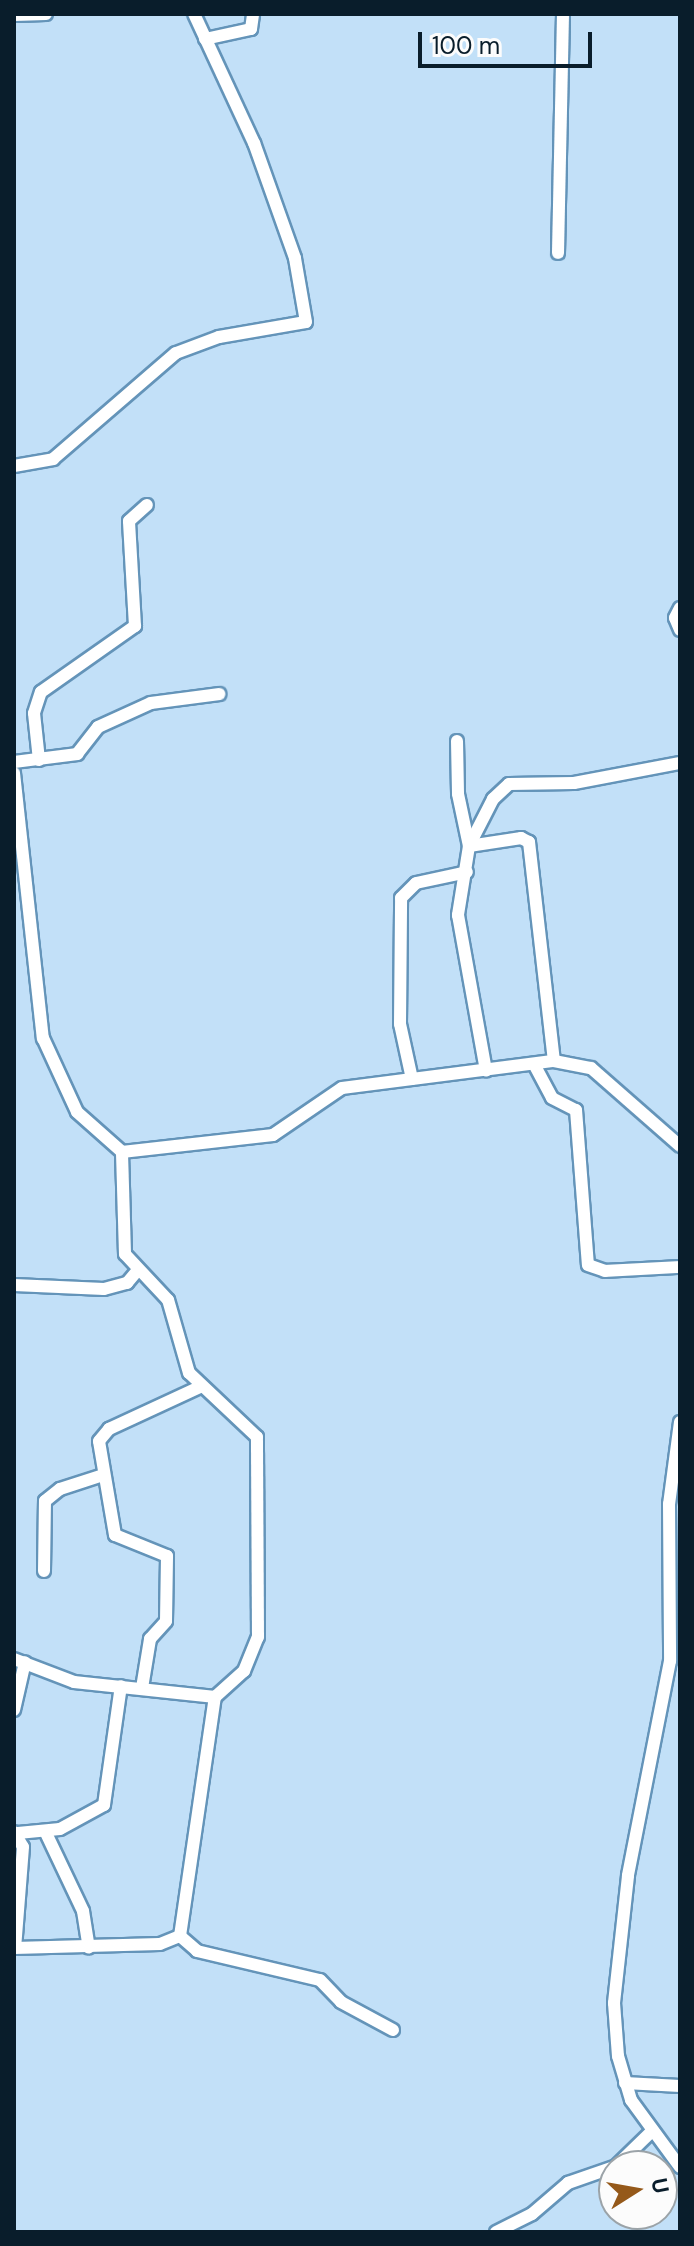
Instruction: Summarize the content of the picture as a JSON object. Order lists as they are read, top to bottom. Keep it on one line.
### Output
{"scale_bar":"100 m","north":"right"}
